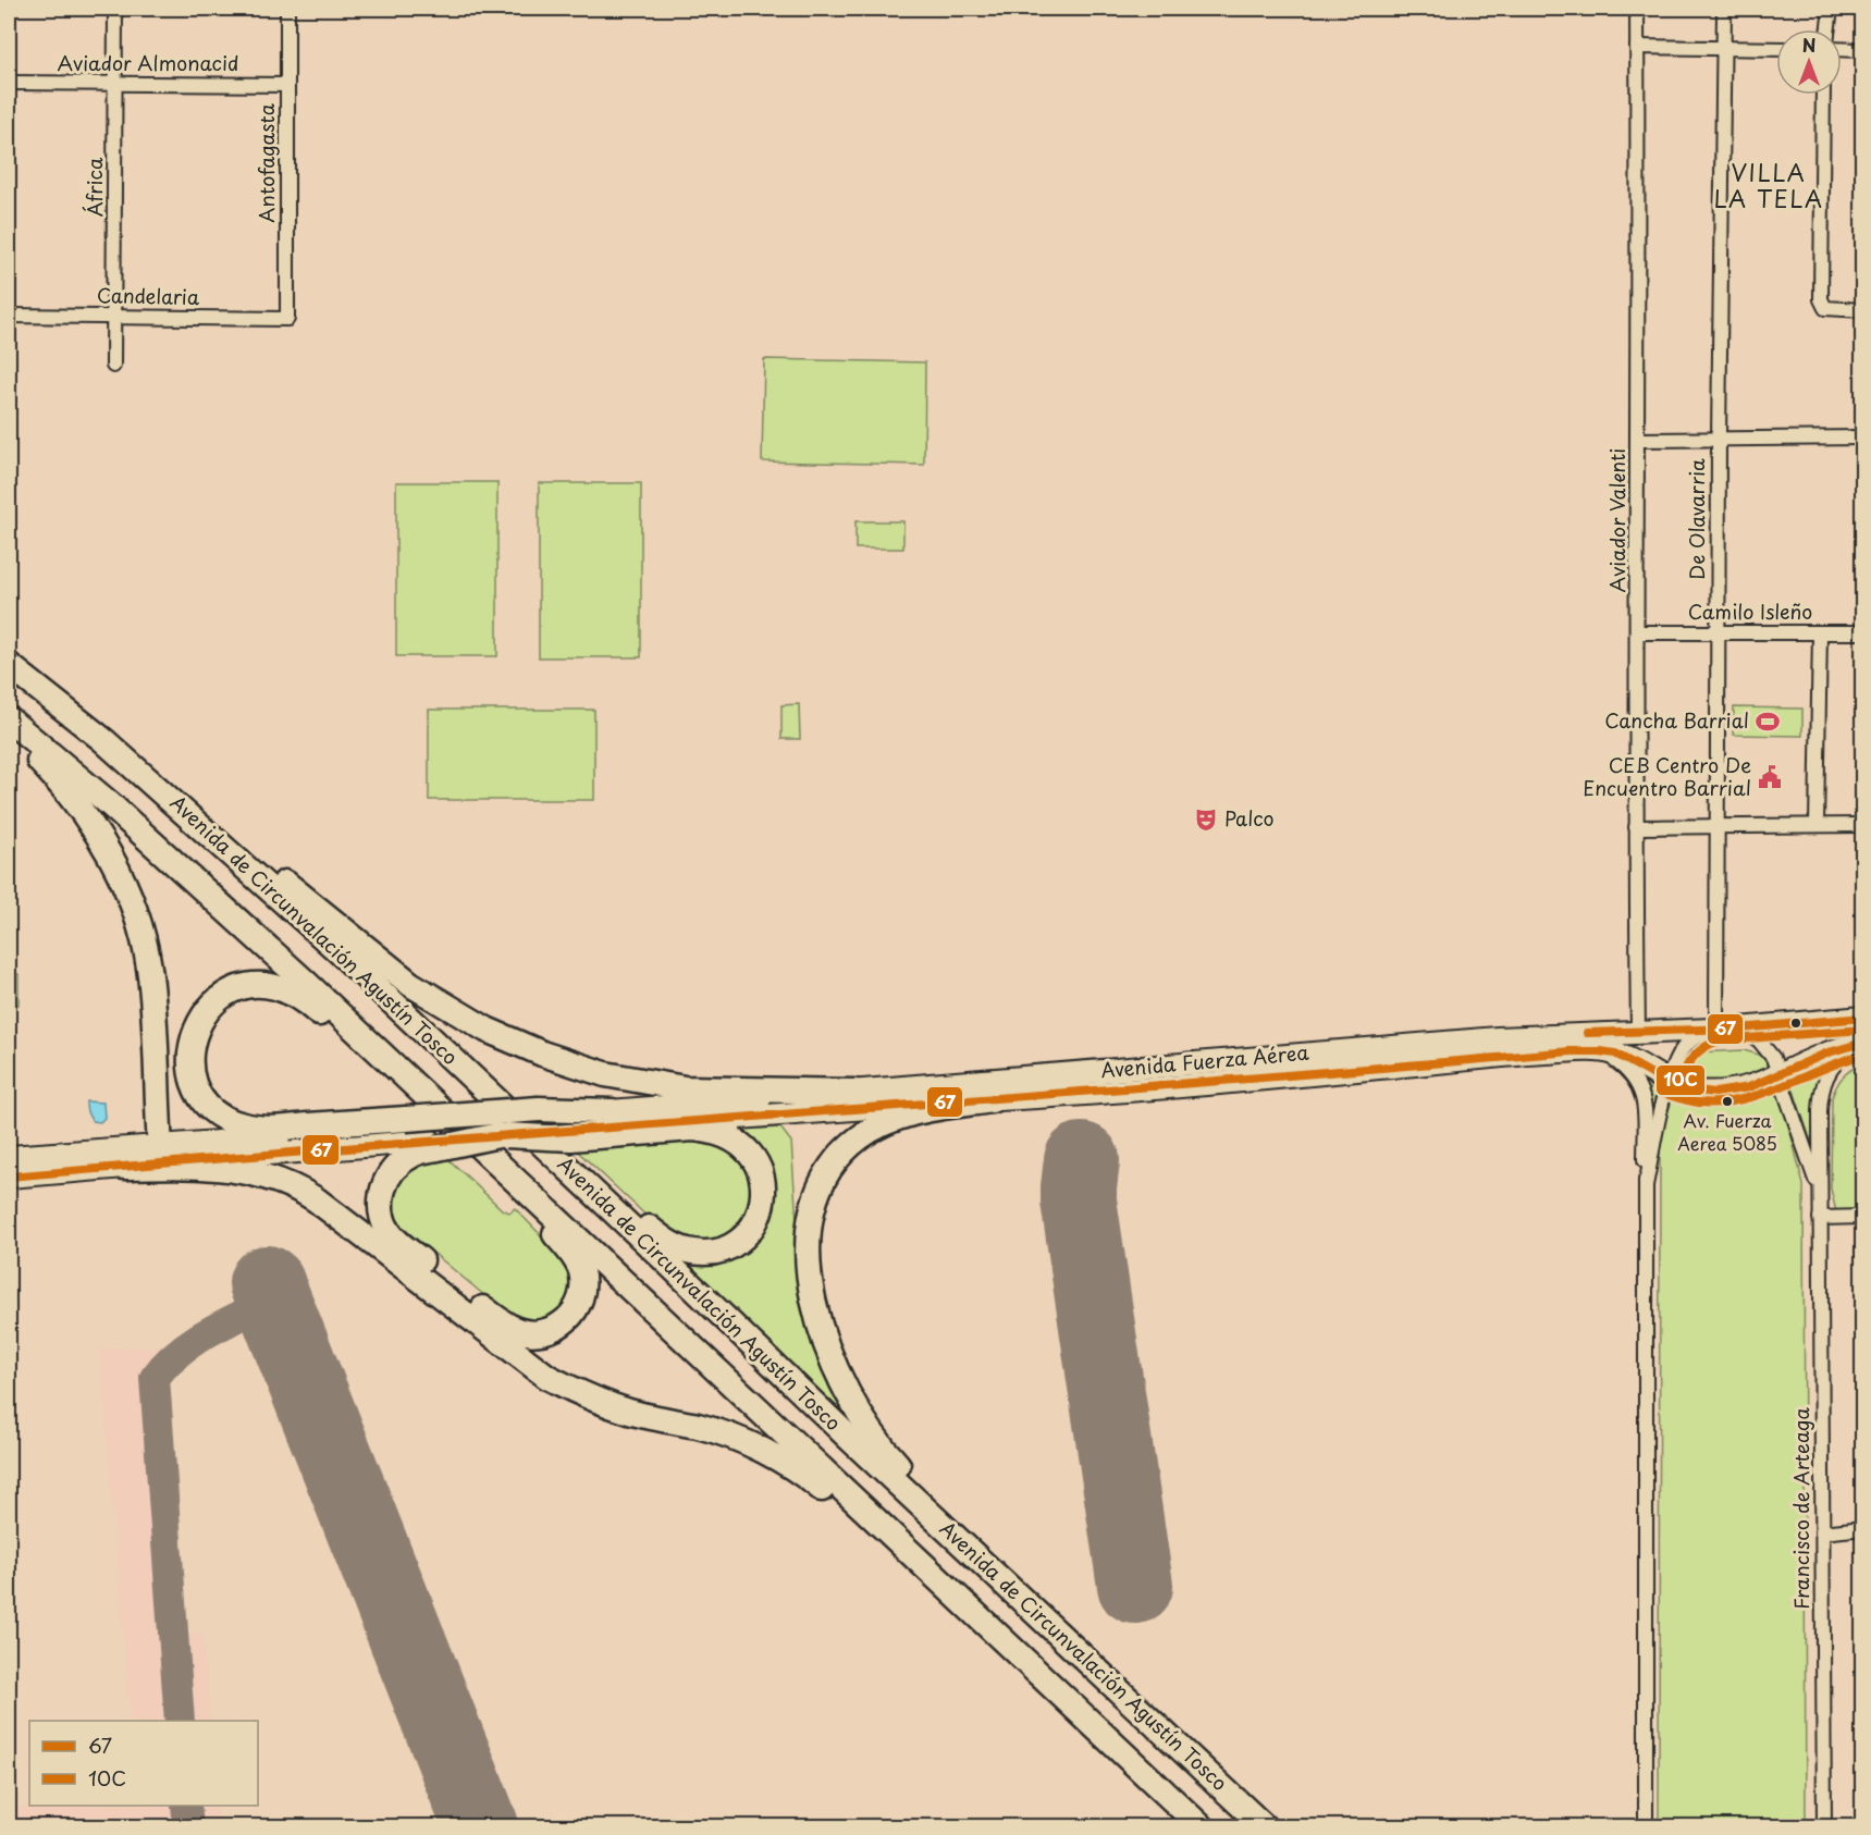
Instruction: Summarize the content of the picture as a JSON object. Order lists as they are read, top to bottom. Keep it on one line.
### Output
{"streets":{"highway":["Avenida de Circunvalación Agustín Tosco"],"main road":["Avenida Fuerza Aérea"],"street":["Aviador Almonacid","Antofagasta","África","Candelaria","De Olavarria","Aviador Valenti","Camilo Isleño","Francisco de Arteaga"]},"crossings":[["Aviador Almonacid","Antofagasta"],["Aviador Almonacid","África"],["Antofagasta","Candelaria"],["África","Candelaria"],["De Olavarria","Camilo Isleño"],["De Olavarria","Avenida Fuerza Aérea"],["Aviador Valenti","Camilo Isleño"],["Aviador Valenti","Avenida Fuerza Aérea"],["Avenida Fuerza Aérea","Francisco de Arteaga"]],"districts":["VILLA LA TELA"],"places":{"sports":["Cancha Barrial"],"public building":["CEB Centro De Encuentro Barrial"],"theatre":["Palco"],"other":["Av. Fuerza Aerea 5085"]},"lines":["transit line 67","transit line 10C"],"legend":["67","10C"],"north":"top"}
